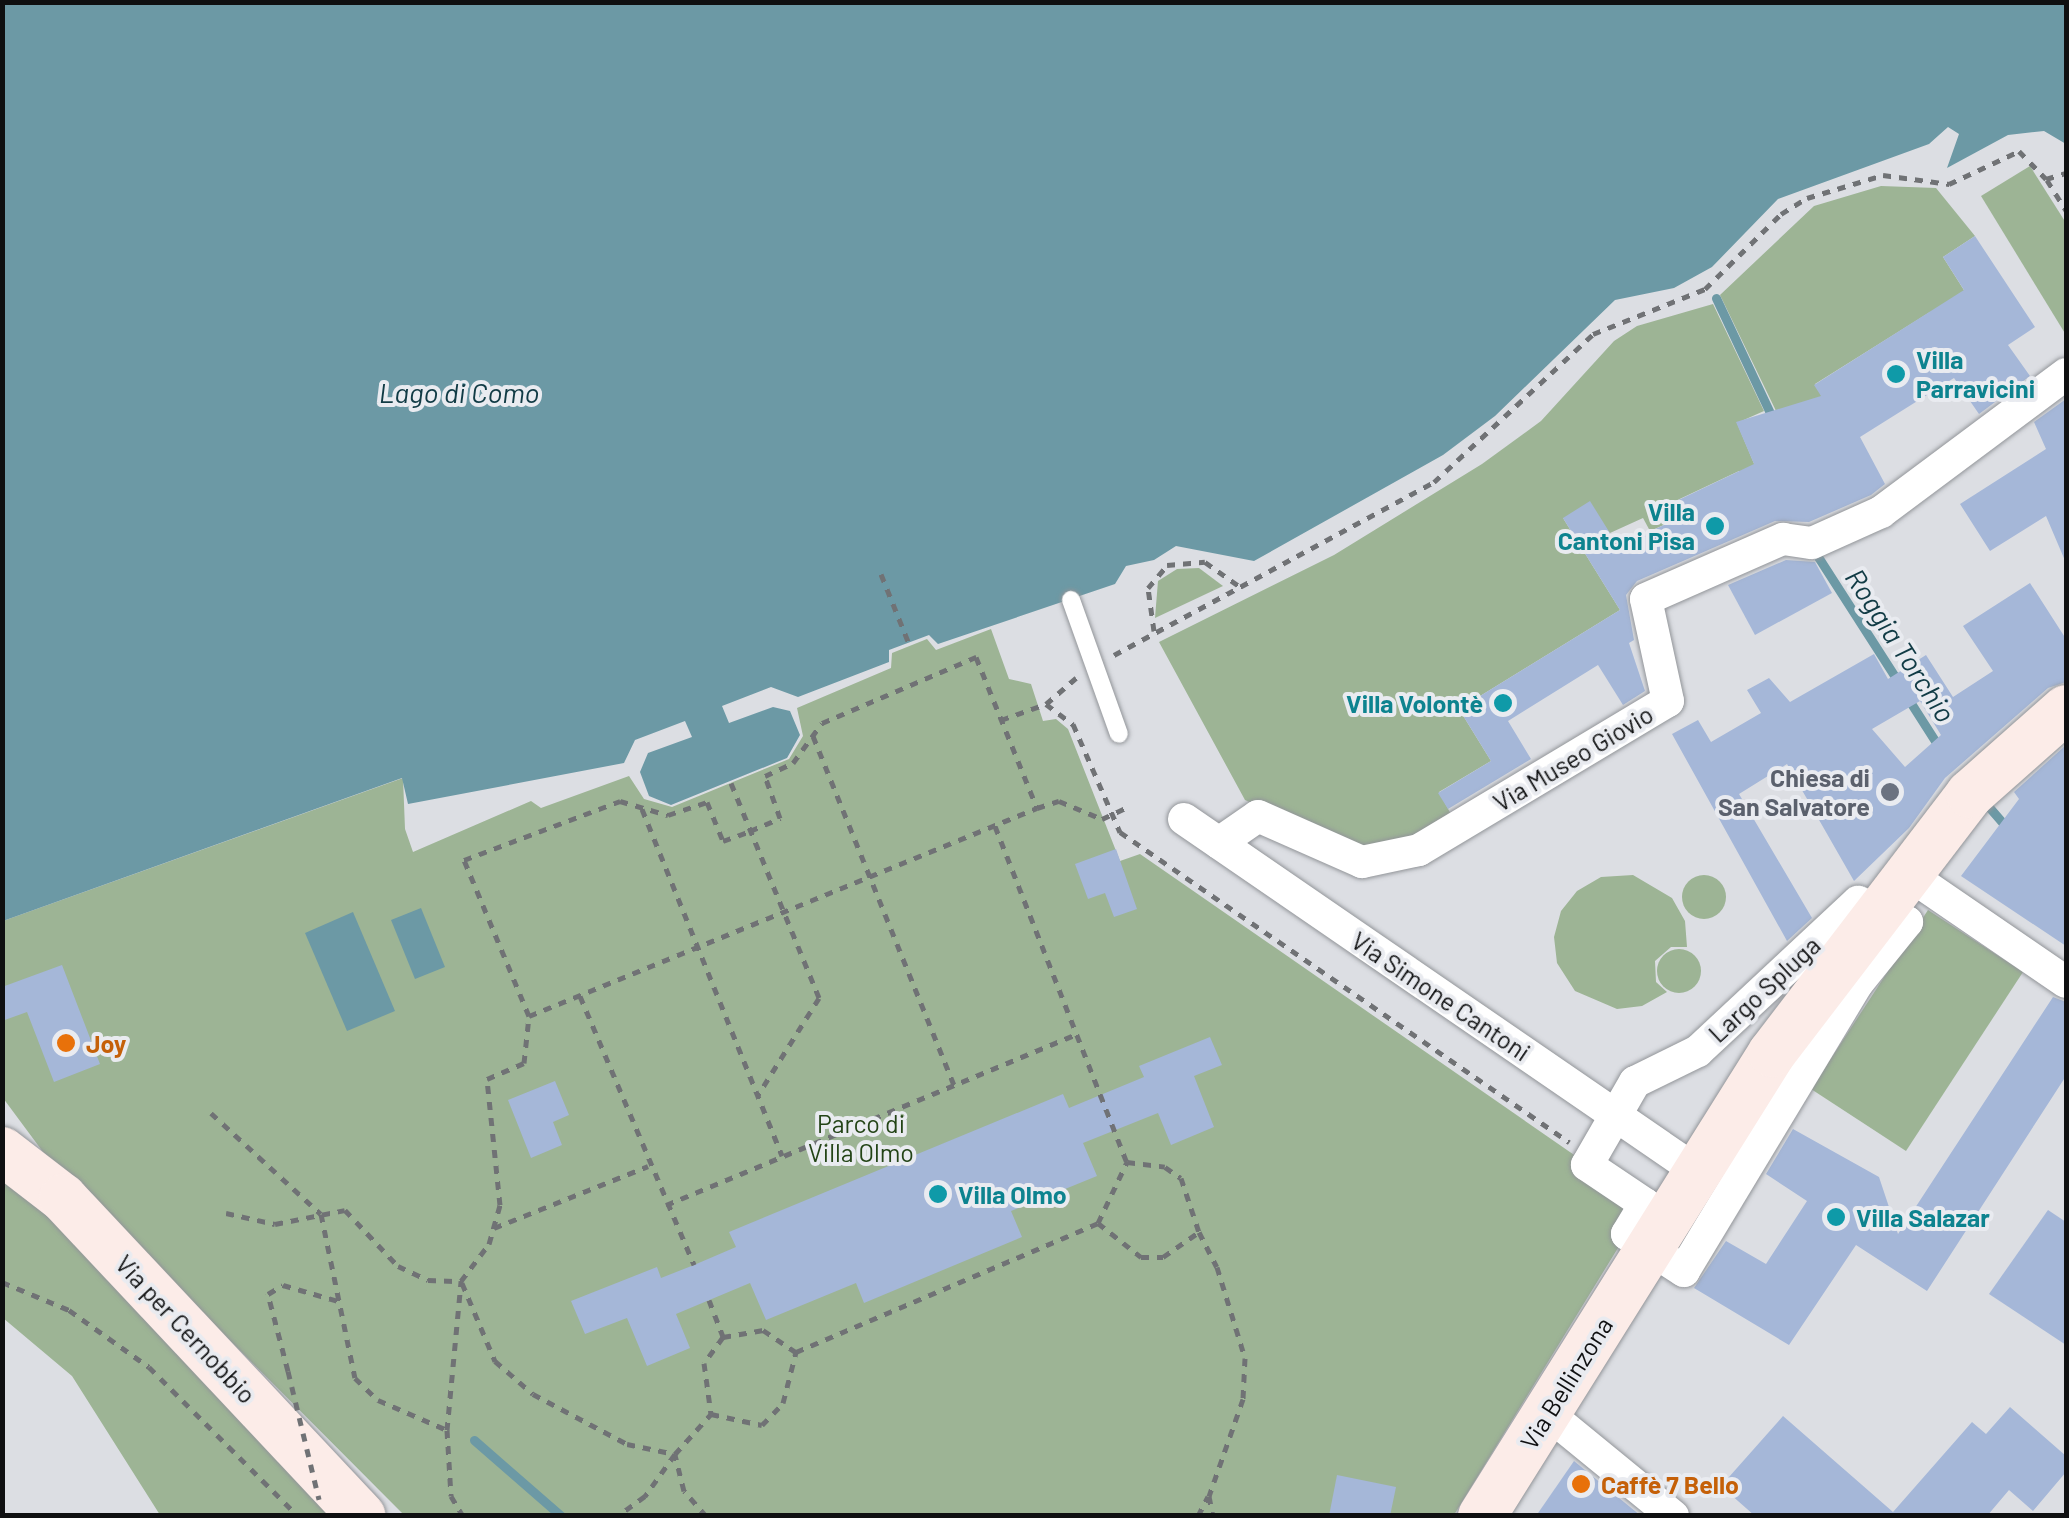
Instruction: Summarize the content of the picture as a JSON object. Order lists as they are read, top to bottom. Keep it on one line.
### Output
{"streets":{"main road":["Largo Spluga","Via per Cernobbio","Via Bellinzona"],"street":["Via Museo Giovio","Via Simone Cantoni"]},"crossings":[["Via Museo Giovio","Via Simone Cantoni"],["Largo Spluga","Via Simone Cantoni"],["Largo Spluga","Via Bellinzona"]],"water":["Lago di Como","Roggia Torchio"],"parks":["Parco di Villa Olmo"],"places":["Villa Parravicini","Villa Cantoni Pisa","Villa Volontè","Chiesa di San Salvatore","Joy","Villa Olmo","Villa Salazar","Caffè 7 Bello"]}
